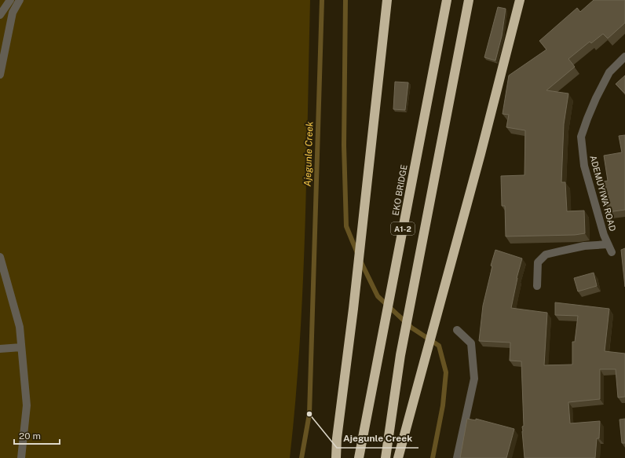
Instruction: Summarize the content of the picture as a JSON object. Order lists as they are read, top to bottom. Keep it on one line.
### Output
{"streets":{"highway":["EKO BRIDGE","A1-2"],"street":["ADEMUYIWA ROAD"]},"water":["Ajegunle Creek"],"places":["Ajegunle Creek"],"scale_bar":"20 m"}
